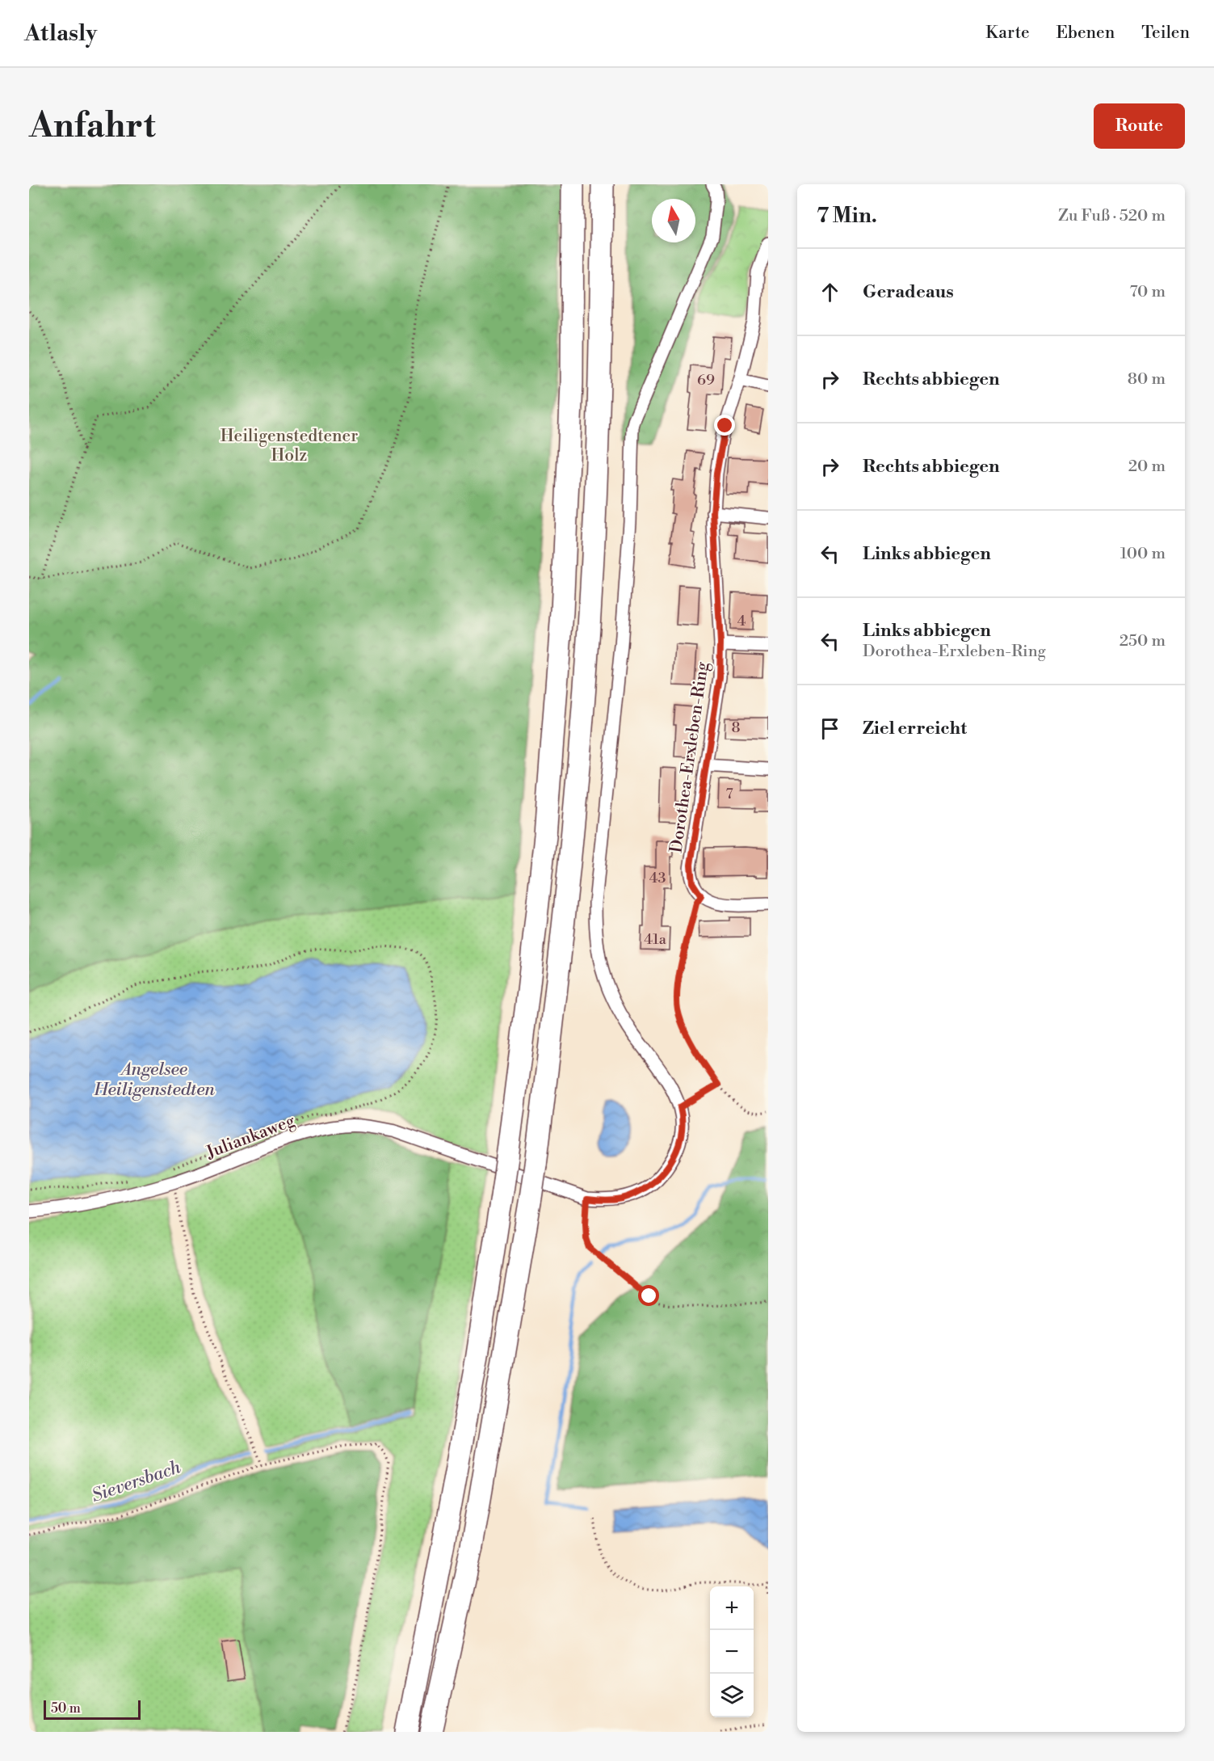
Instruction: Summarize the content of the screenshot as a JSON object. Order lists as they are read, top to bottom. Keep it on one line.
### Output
{"streets":{"street":["Dorothea-Erxleben-Ring","Juliankaweg"]},"water":["Angelsee Heiligenstedten","Sieversbach"],"parks":["Heiligenstedtener Holz"],"house_numbers":["69","4","8","7","43","41a"],"scale_bar":"50 m","north":"top","page":{"header":"Atlasly","nav":["Karte","Ebenen","Teilen"],"buttons":"Route","title":"Anfahrt","heading":["7 Min.","Zu Fuß · 520 m"],"list":[["Geradeaus","70 m"],["Rechts abbiegen","80 m"],["Rechts abbiegen","20 m"],["Links abbiegen","100 m"],["Links abbiegen","Dorothea-Erxleben-Ring","250 m"],"Ziel erreicht"],"map_buttons":["+","−"],"scale":"50 m"}}
